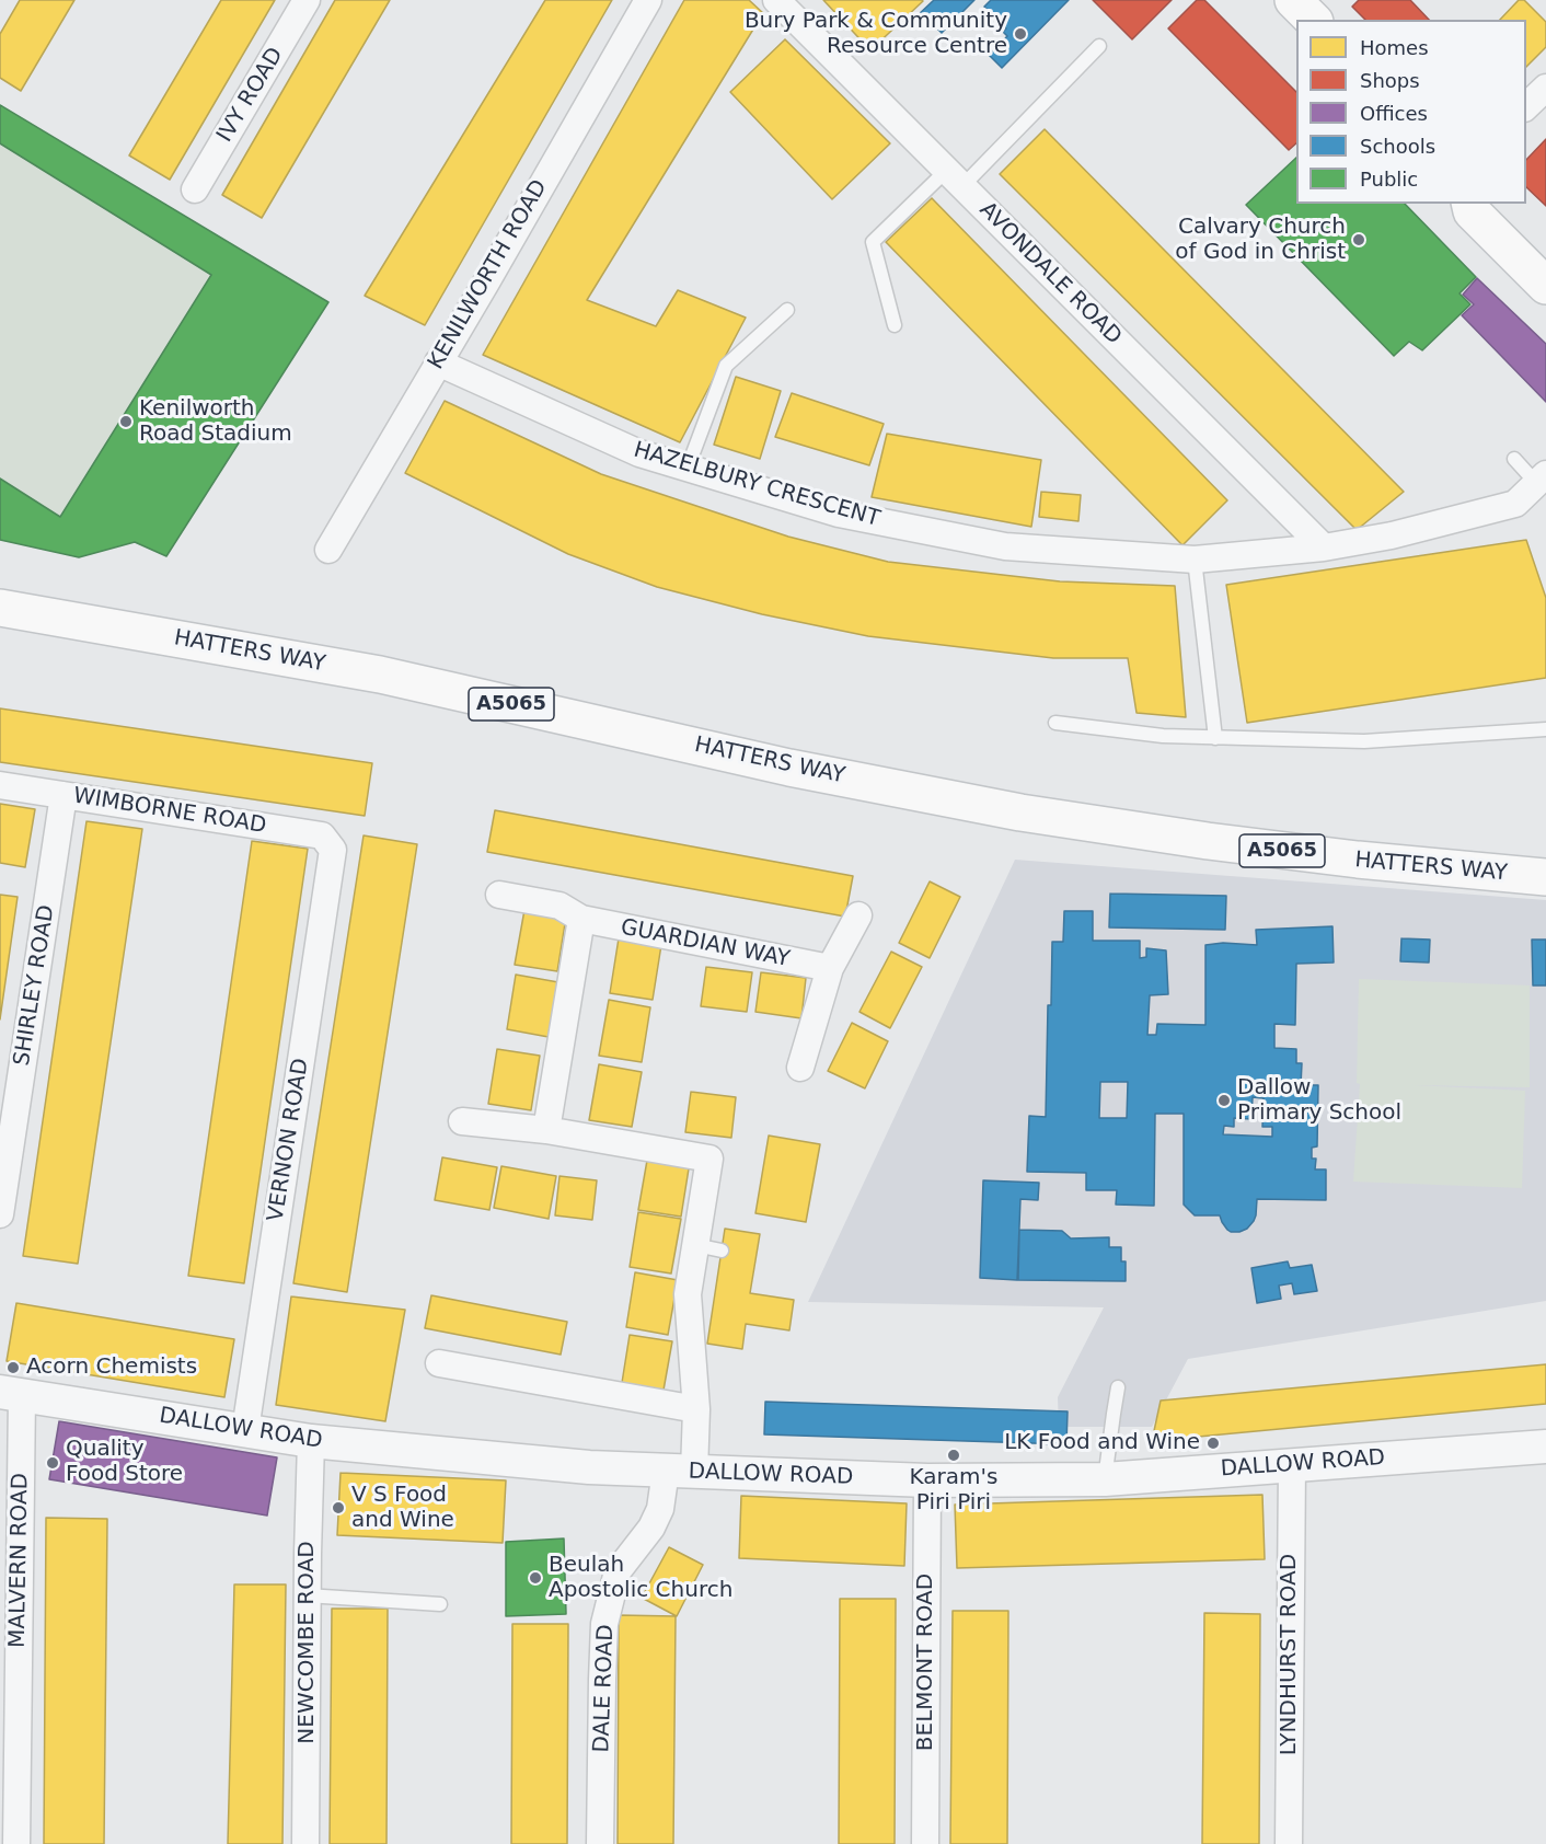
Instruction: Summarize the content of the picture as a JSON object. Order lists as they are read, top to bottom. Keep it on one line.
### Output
{"streets":{"main road":["HATTERS WAY","A5065"],"street":["IVY ROAD","AVONDALE ROAD","KENILWORTH ROAD","HAZELBURY CRESCENT","WIMBORNE ROAD","GUARDIAN WAY","SHIRLEY ROAD","VERNON ROAD","DALLOW ROAD","MALVERN ROAD","NEWCOMBE ROAD","LYNDHURST ROAD","BELMONT ROAD","DALE ROAD"]},"crossings":[["AVONDALE ROAD","HAZELBURY CRESCENT"],["KENILWORTH ROAD","HAZELBURY CRESCENT"],["WIMBORNE ROAD","SHIRLEY ROAD"],["WIMBORNE ROAD","VERNON ROAD"],["VERNON ROAD","DALLOW ROAD"],["DALLOW ROAD","MALVERN ROAD"],["DALLOW ROAD","NEWCOMBE ROAD"],["DALLOW ROAD","LYNDHURST ROAD"],["DALLOW ROAD","BELMONT ROAD"],["DALLOW ROAD","DALE ROAD"]],"places":["Bury Park & Community Resource Centre","Calvary Church of God in Christ","Kenilworth Road Stadium","Dallow Primary School","Acorn Chemists","LK Food and Wine","Karam's Piri Piri","Quality Food Store","V S Food and Wine","Beulah Apostolic Church"],"legend":["Homes","Shops","Offices","Schools","Public"]}
